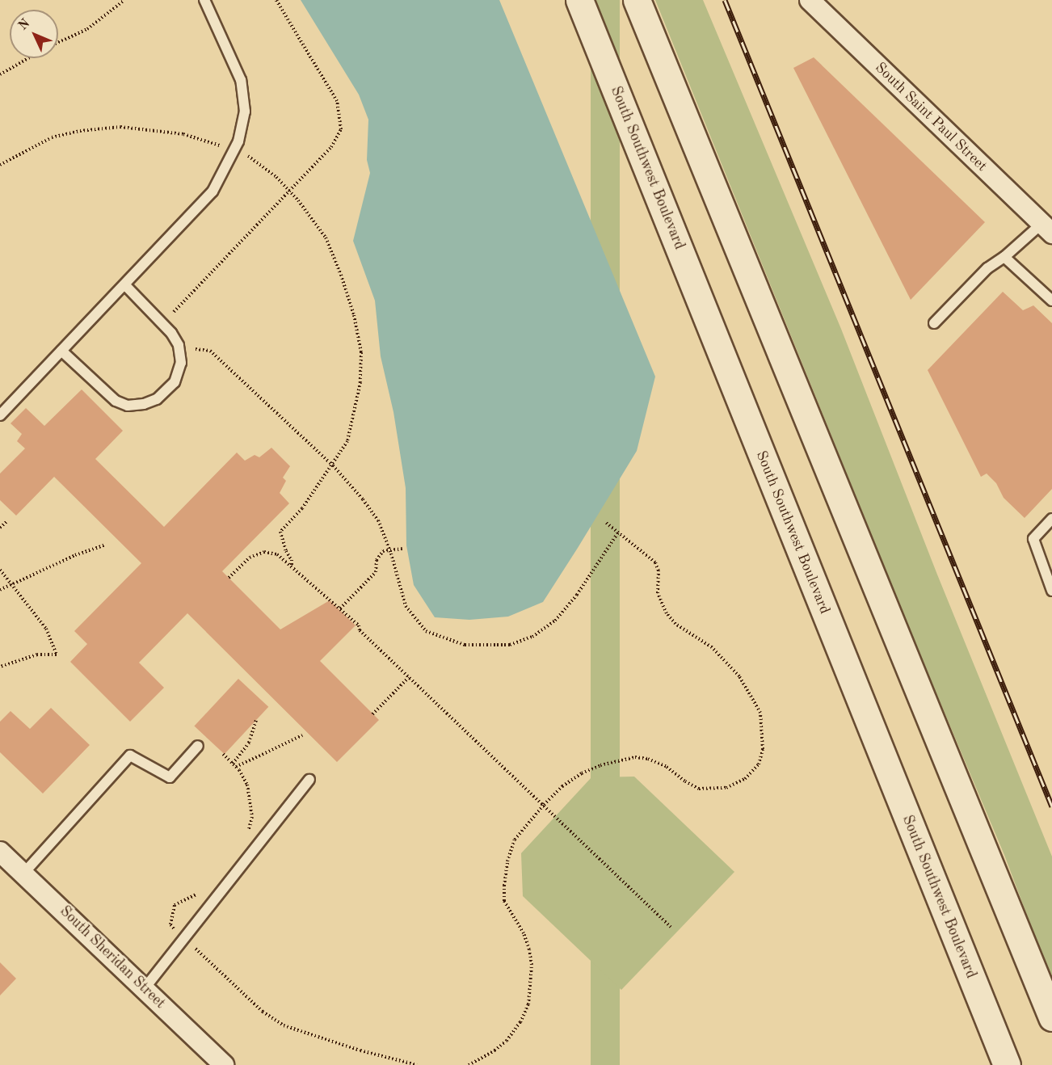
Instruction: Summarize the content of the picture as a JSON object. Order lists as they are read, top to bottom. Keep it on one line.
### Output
{"streets":{"main road":["South Southwest Boulevard"],"street":["South Saint Paul Street","South Sheridan Street"]},"north":"top left"}
